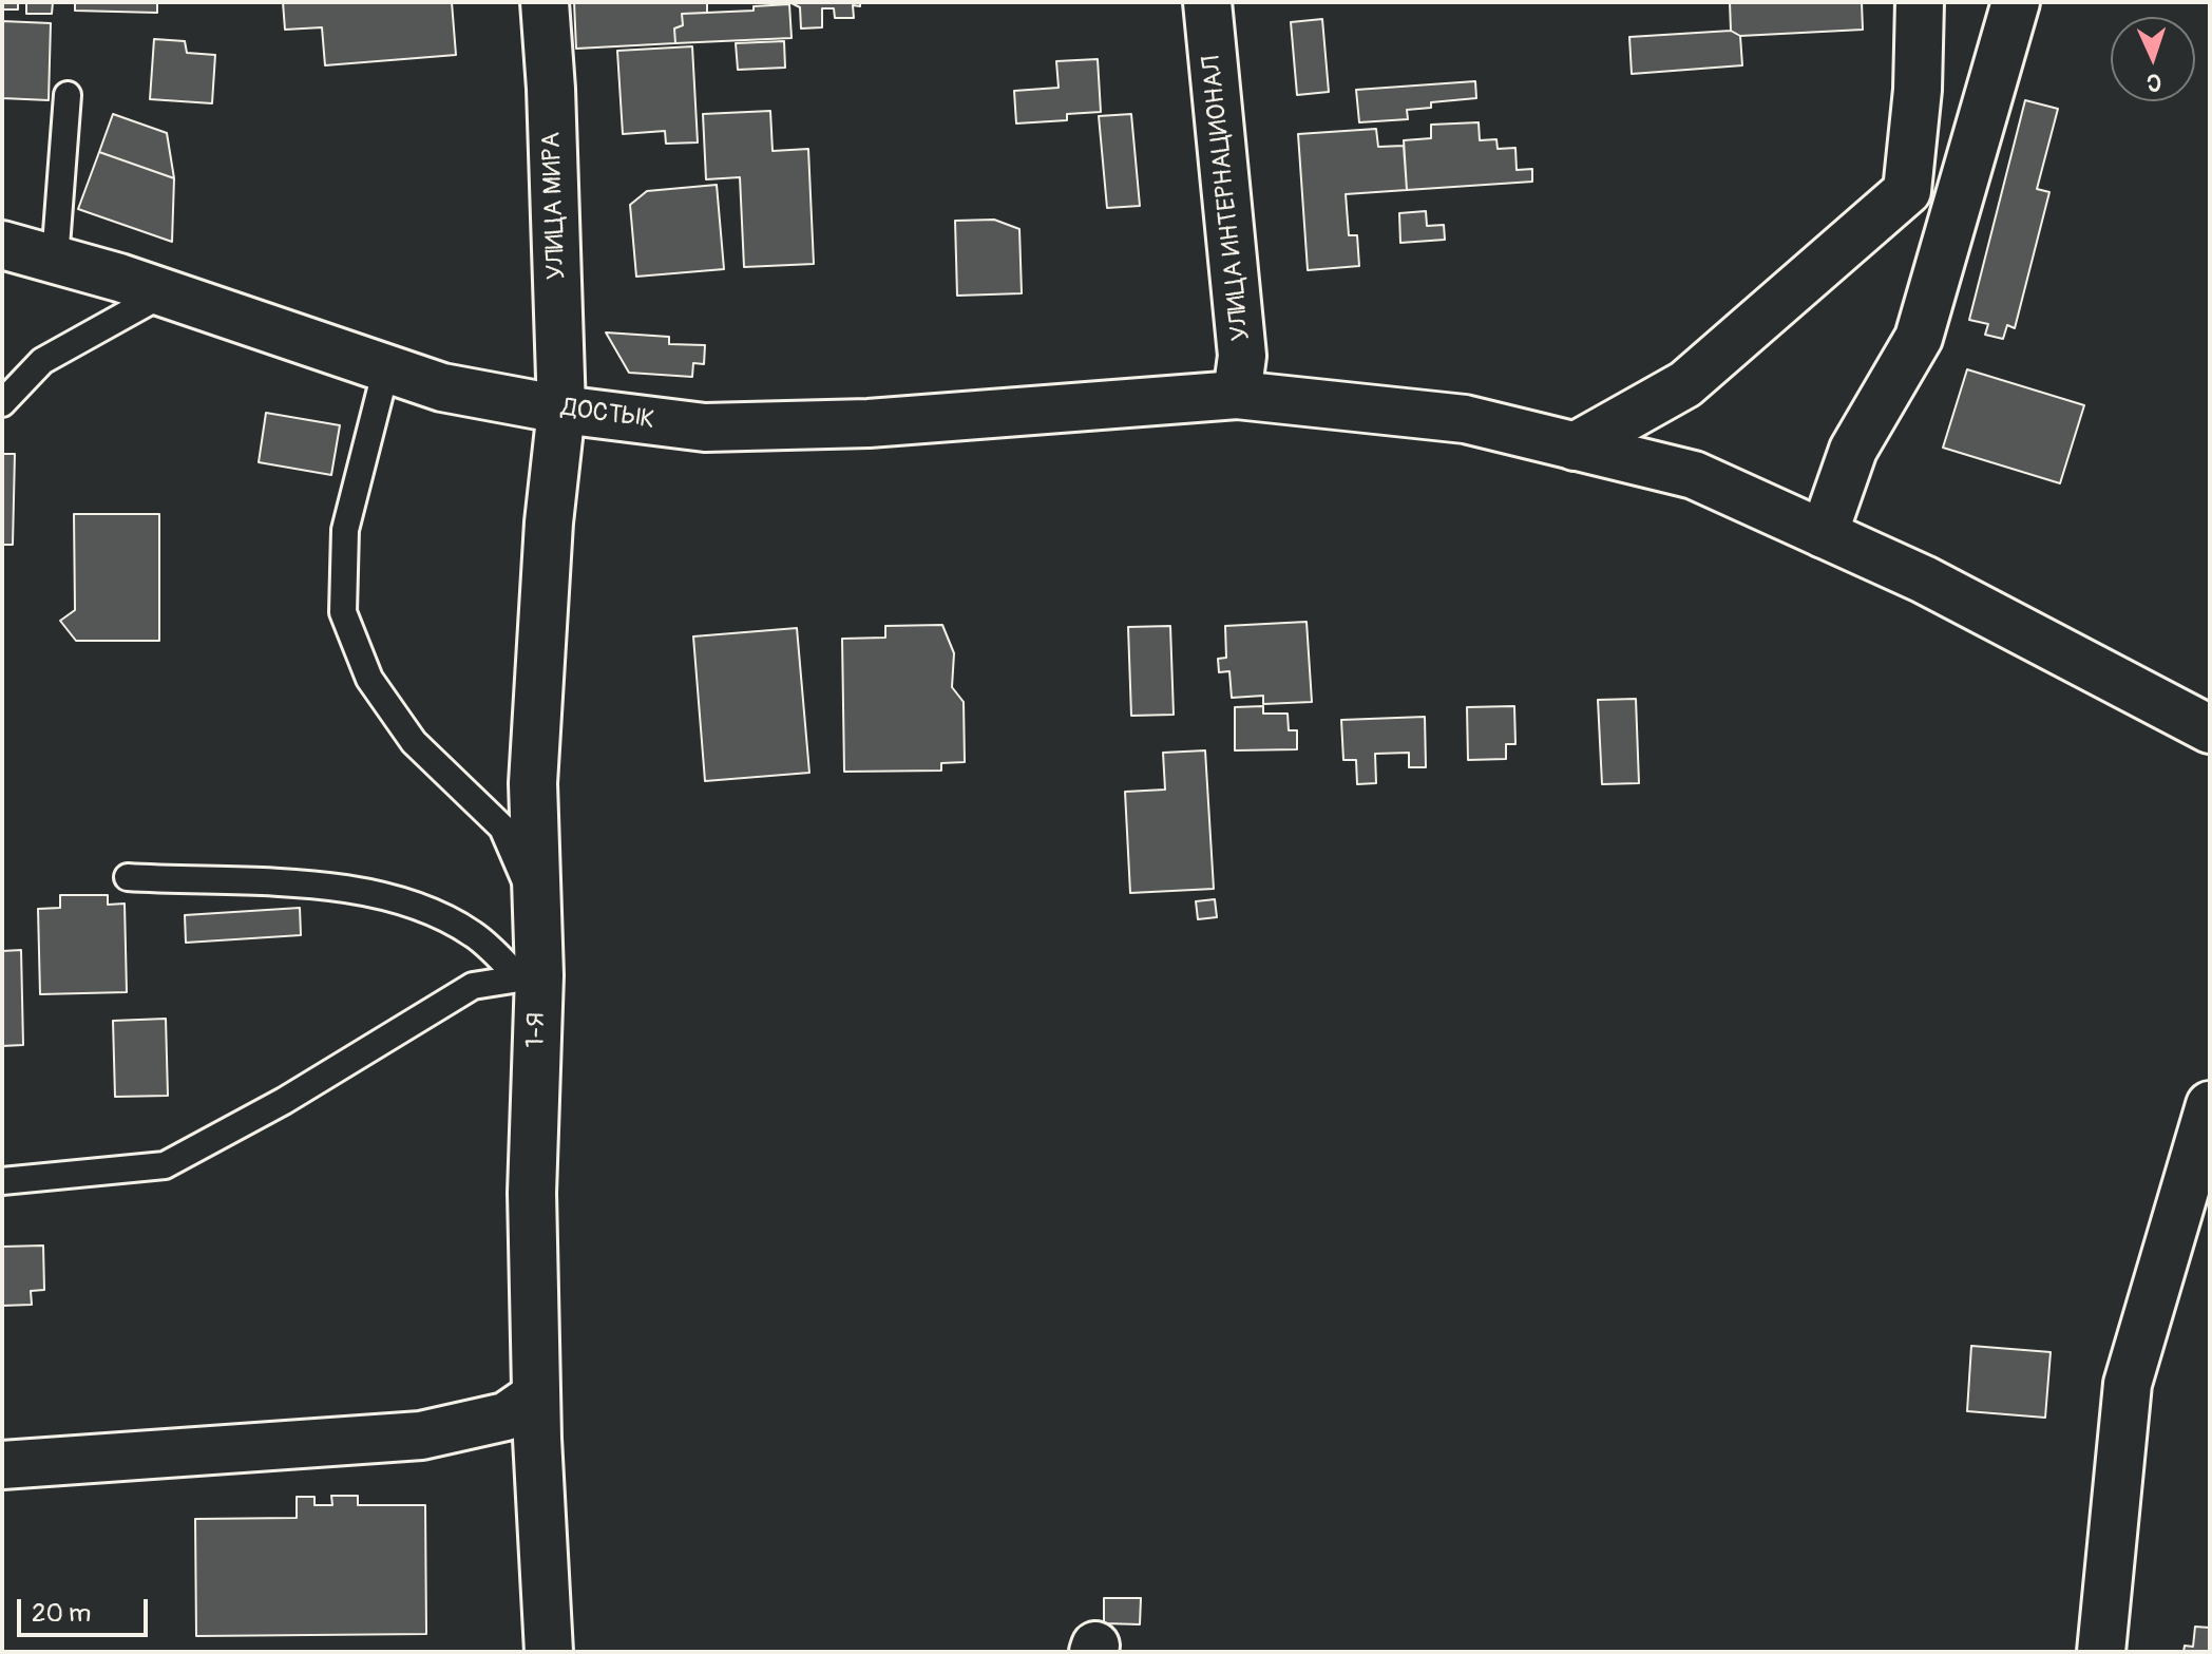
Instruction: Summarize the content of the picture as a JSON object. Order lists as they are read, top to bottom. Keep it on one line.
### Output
{"streets":{"street":["УЛИЦА ИНТЕРНАЦИОНАЛ","УЛИЦА МИРА","ДОСТЫК","1-Я"]},"crossings":[["УЛИЦА ИНТЕРНАЦИОНАЛ","ДОСТЫК"],["УЛИЦА МИРА","ДОСТЫК"],["УЛИЦА МИРА","1-Я"],["ДОСТЫК","1-Я"]],"scale_bar":"20 m","north":"bottom"}
